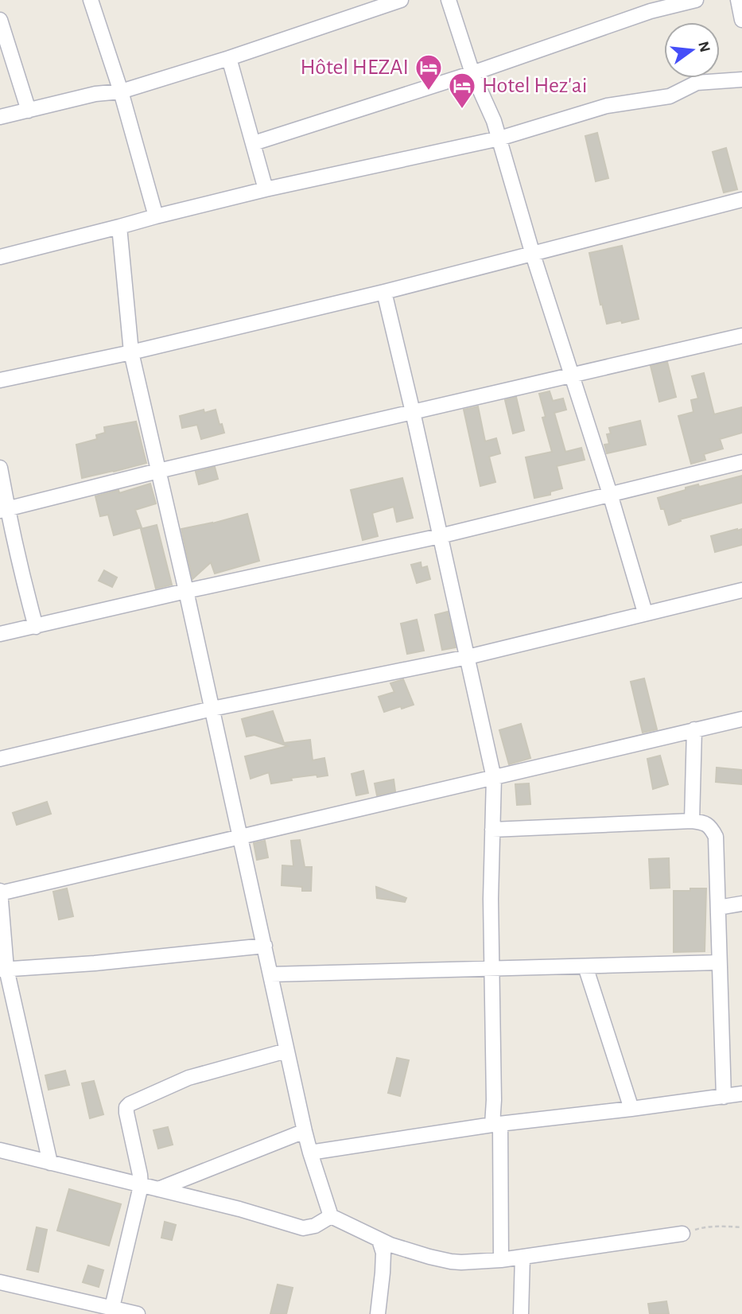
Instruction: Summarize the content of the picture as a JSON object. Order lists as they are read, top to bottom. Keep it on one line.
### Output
{"places":{"hotel":["Hôtel HEZAI","Hotel Hez'ai"]},"north":"right"}
